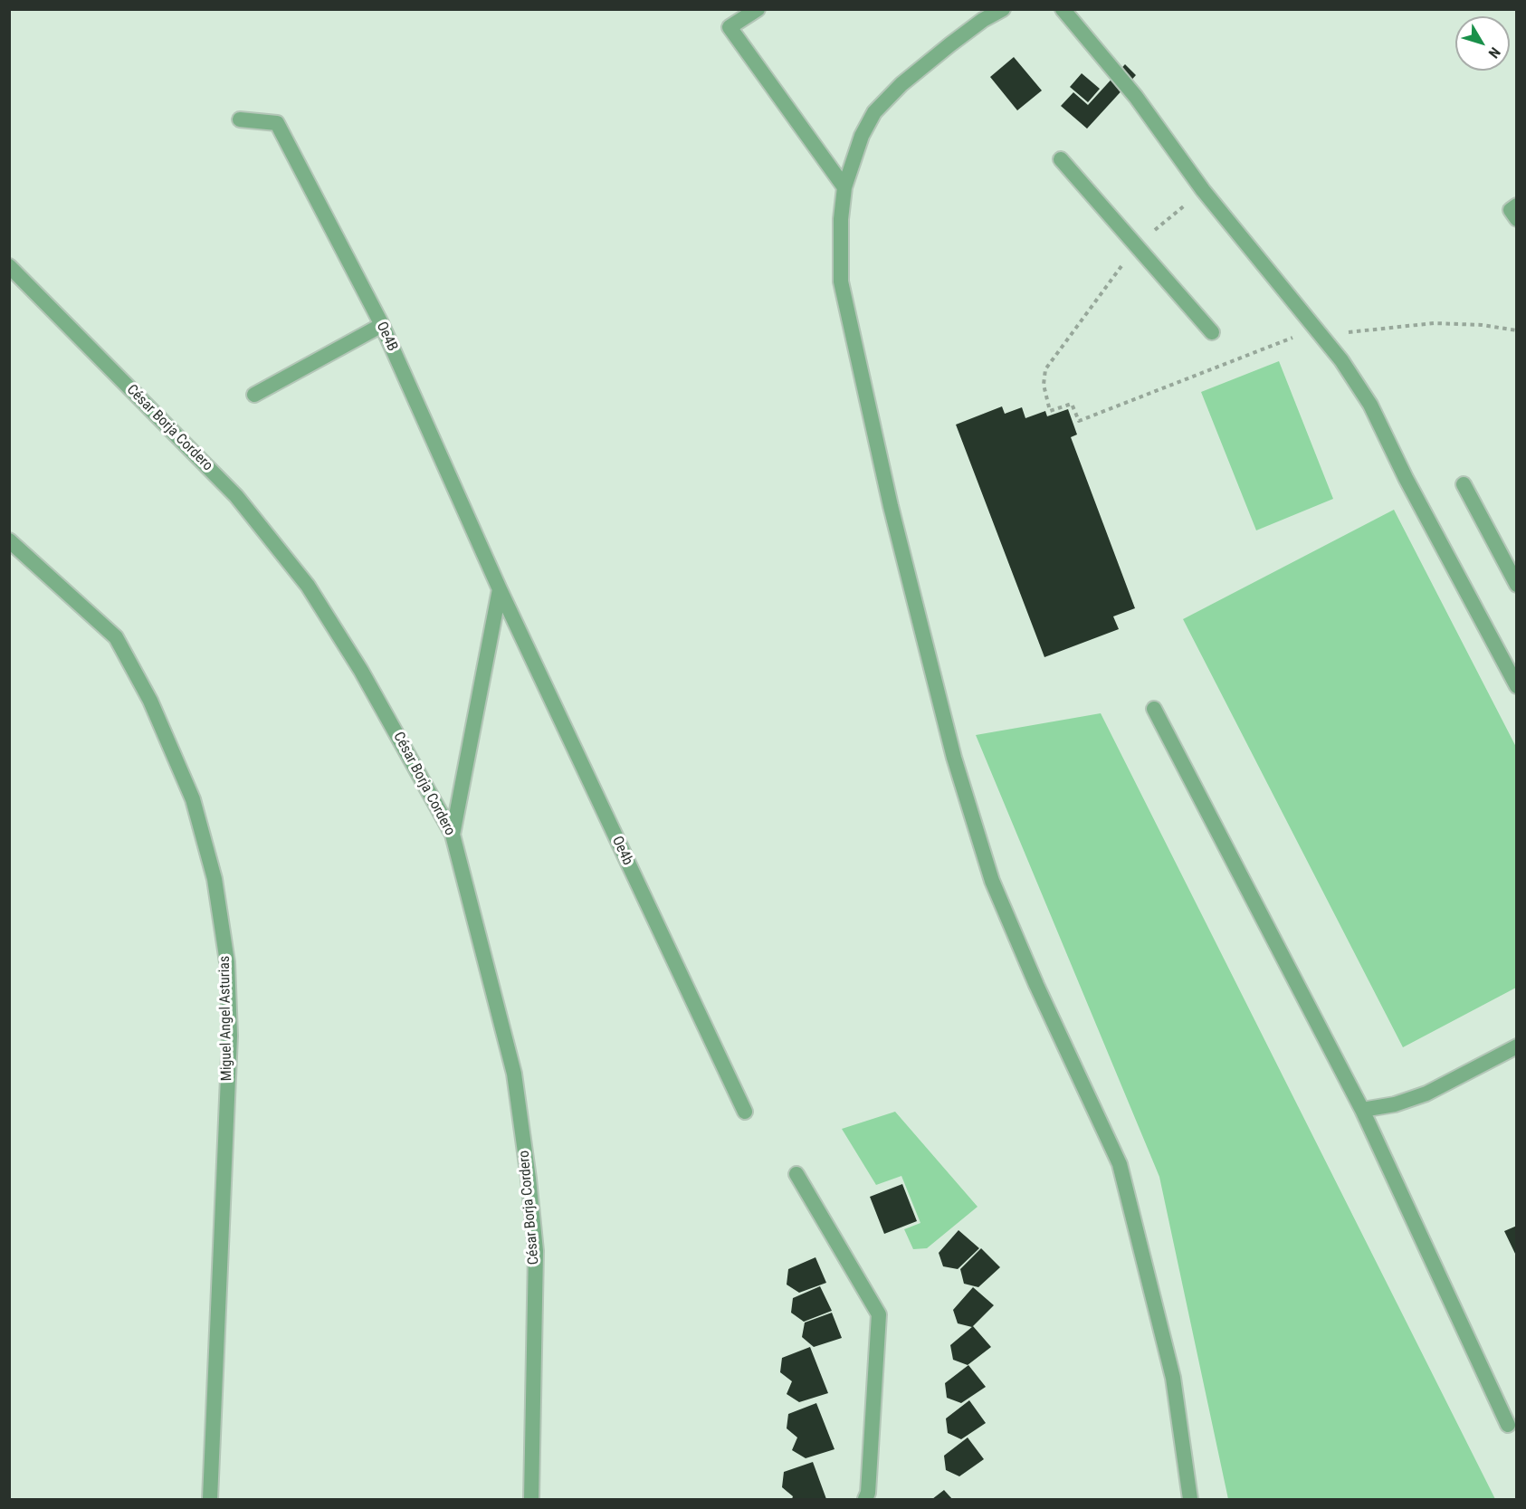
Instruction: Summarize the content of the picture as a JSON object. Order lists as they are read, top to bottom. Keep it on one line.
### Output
{"streets":{"street":["Oe4B","César Borja Cordero","Oe4b","Miguel Angel Asturias"]},"crossings":[["Oe4B","Oe4b"]],"north":"bottom right"}
